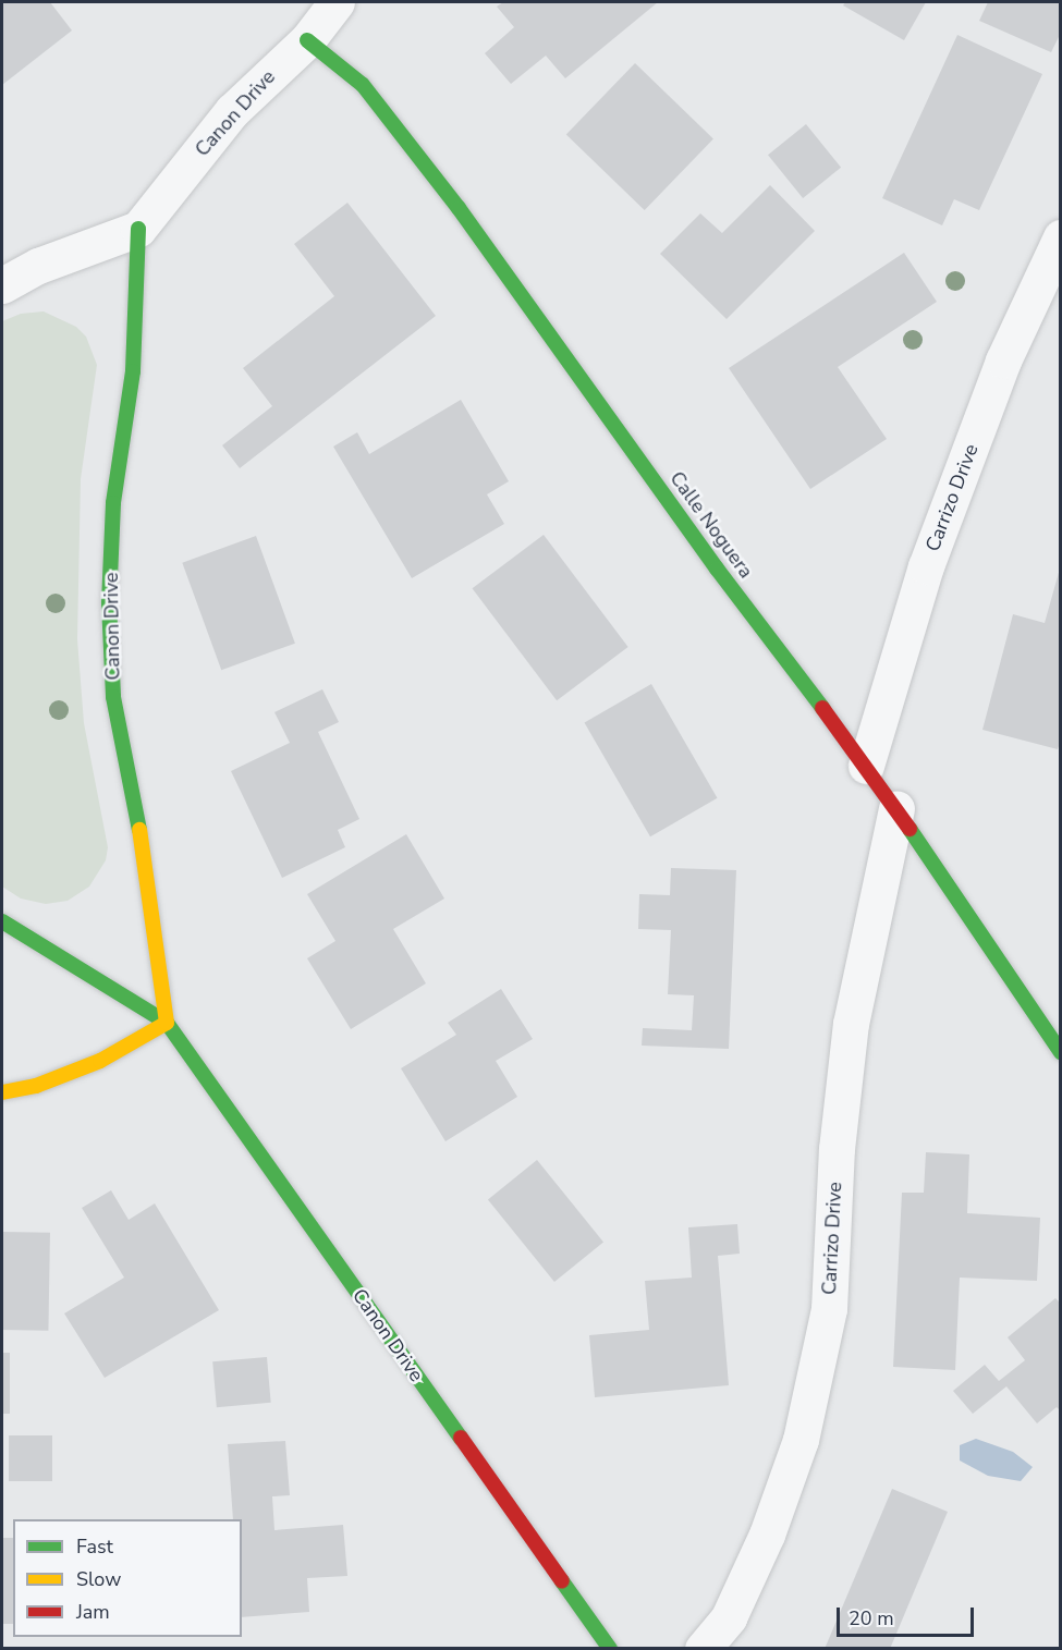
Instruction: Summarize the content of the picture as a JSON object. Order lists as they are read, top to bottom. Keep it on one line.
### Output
{"streets":{"street":["Canon Drive","Carrizo Drive","Calle Noguera"]},"crossings":[["Canon Drive","Calle Noguera"],["Carrizo Drive","Calle Noguera"]],"legend":["Fast","Slow","Jam"],"scale_bar":"20 m"}
